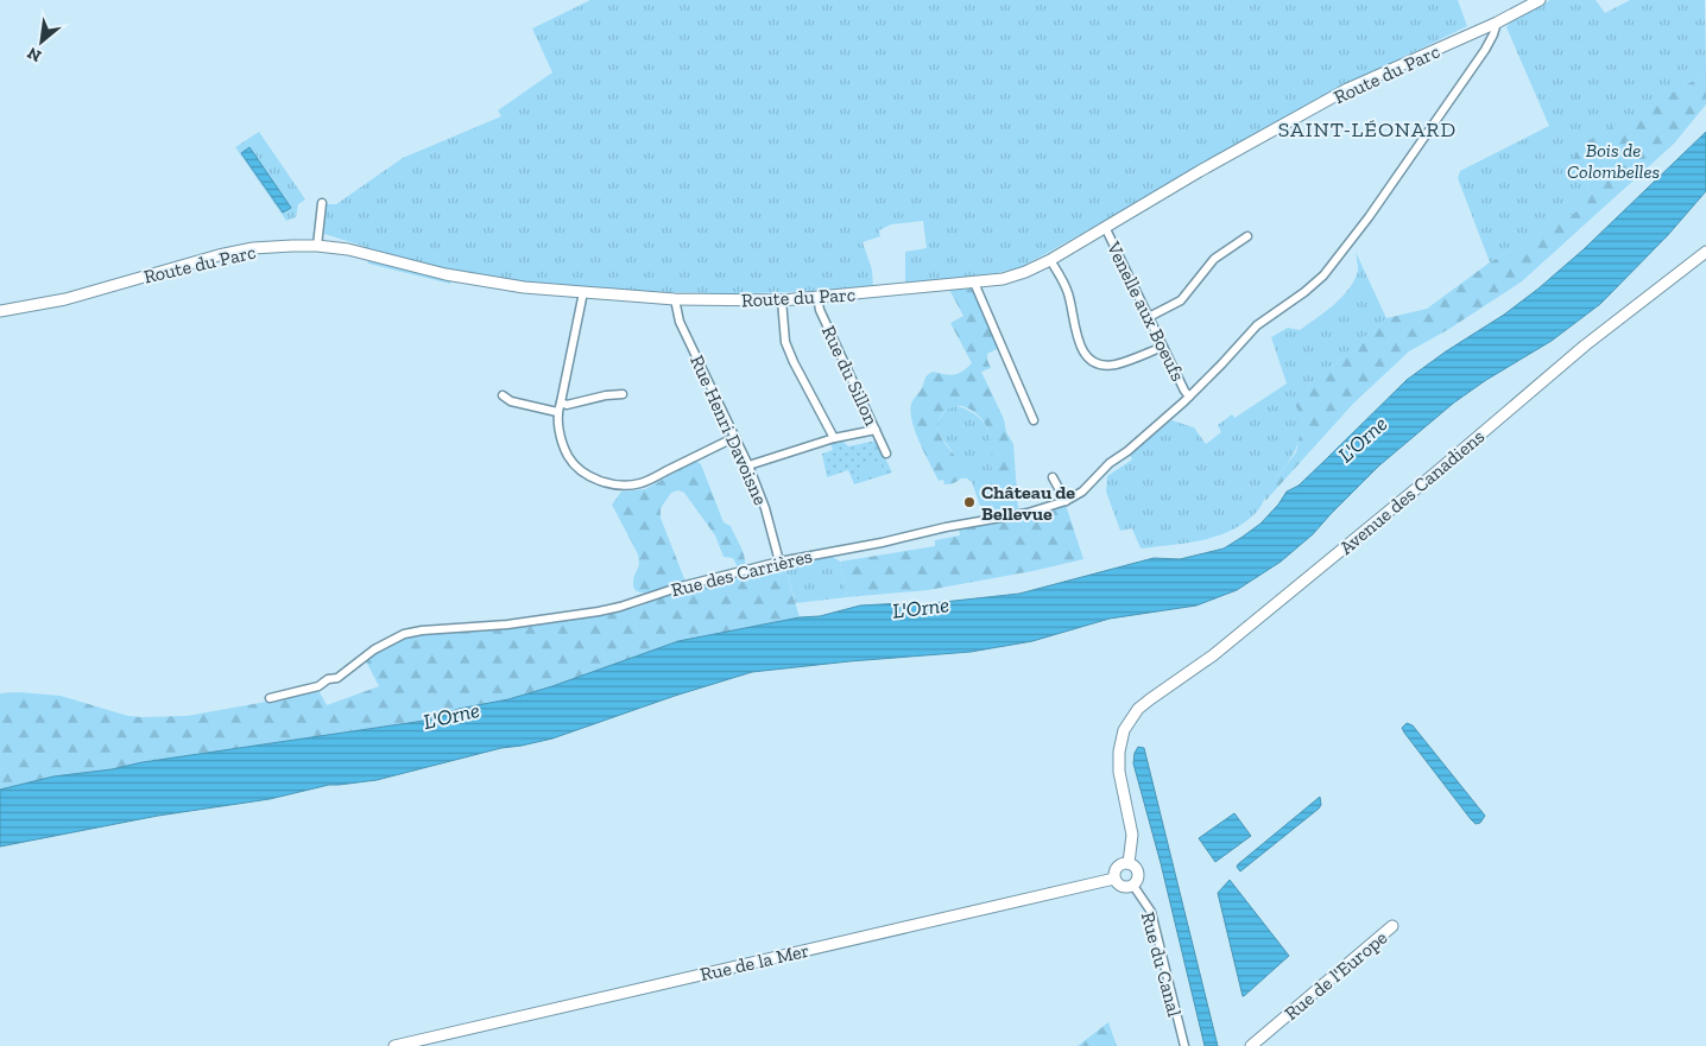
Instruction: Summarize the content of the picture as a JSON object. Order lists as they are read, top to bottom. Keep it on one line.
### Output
{"streets":{"street":["Route du Parc","Venelle aux Boeufs","Rue du Sillon","Rue Henri Davoisne","Avenue des Canadiens","Rue des Carrières","Rue de la Mer","Rue du Canal","Rue de l'Europe"]},"crossings":[["Route du Parc","Venelle aux Boeufs"],["Route du Parc","Rue du Sillon"],["Route du Parc","Rue Henri Davoisne"],["Route du Parc","Rue des Carrières"],["Venelle aux Boeufs","Rue des Carrières"],["Rue Henri Davoisne","Rue des Carrières"],["Avenue des Canadiens","Rue de la Mer"],["Avenue des Canadiens","Rue du Canal"],["Rue de la Mer","Rue du Canal"]],"districts":["SAINT-LÉONARD"],"water":["L'Orne"],"parks":["Bois de Colombelles"],"places":["Château de Bellevue"],"north":"bottom left"}
